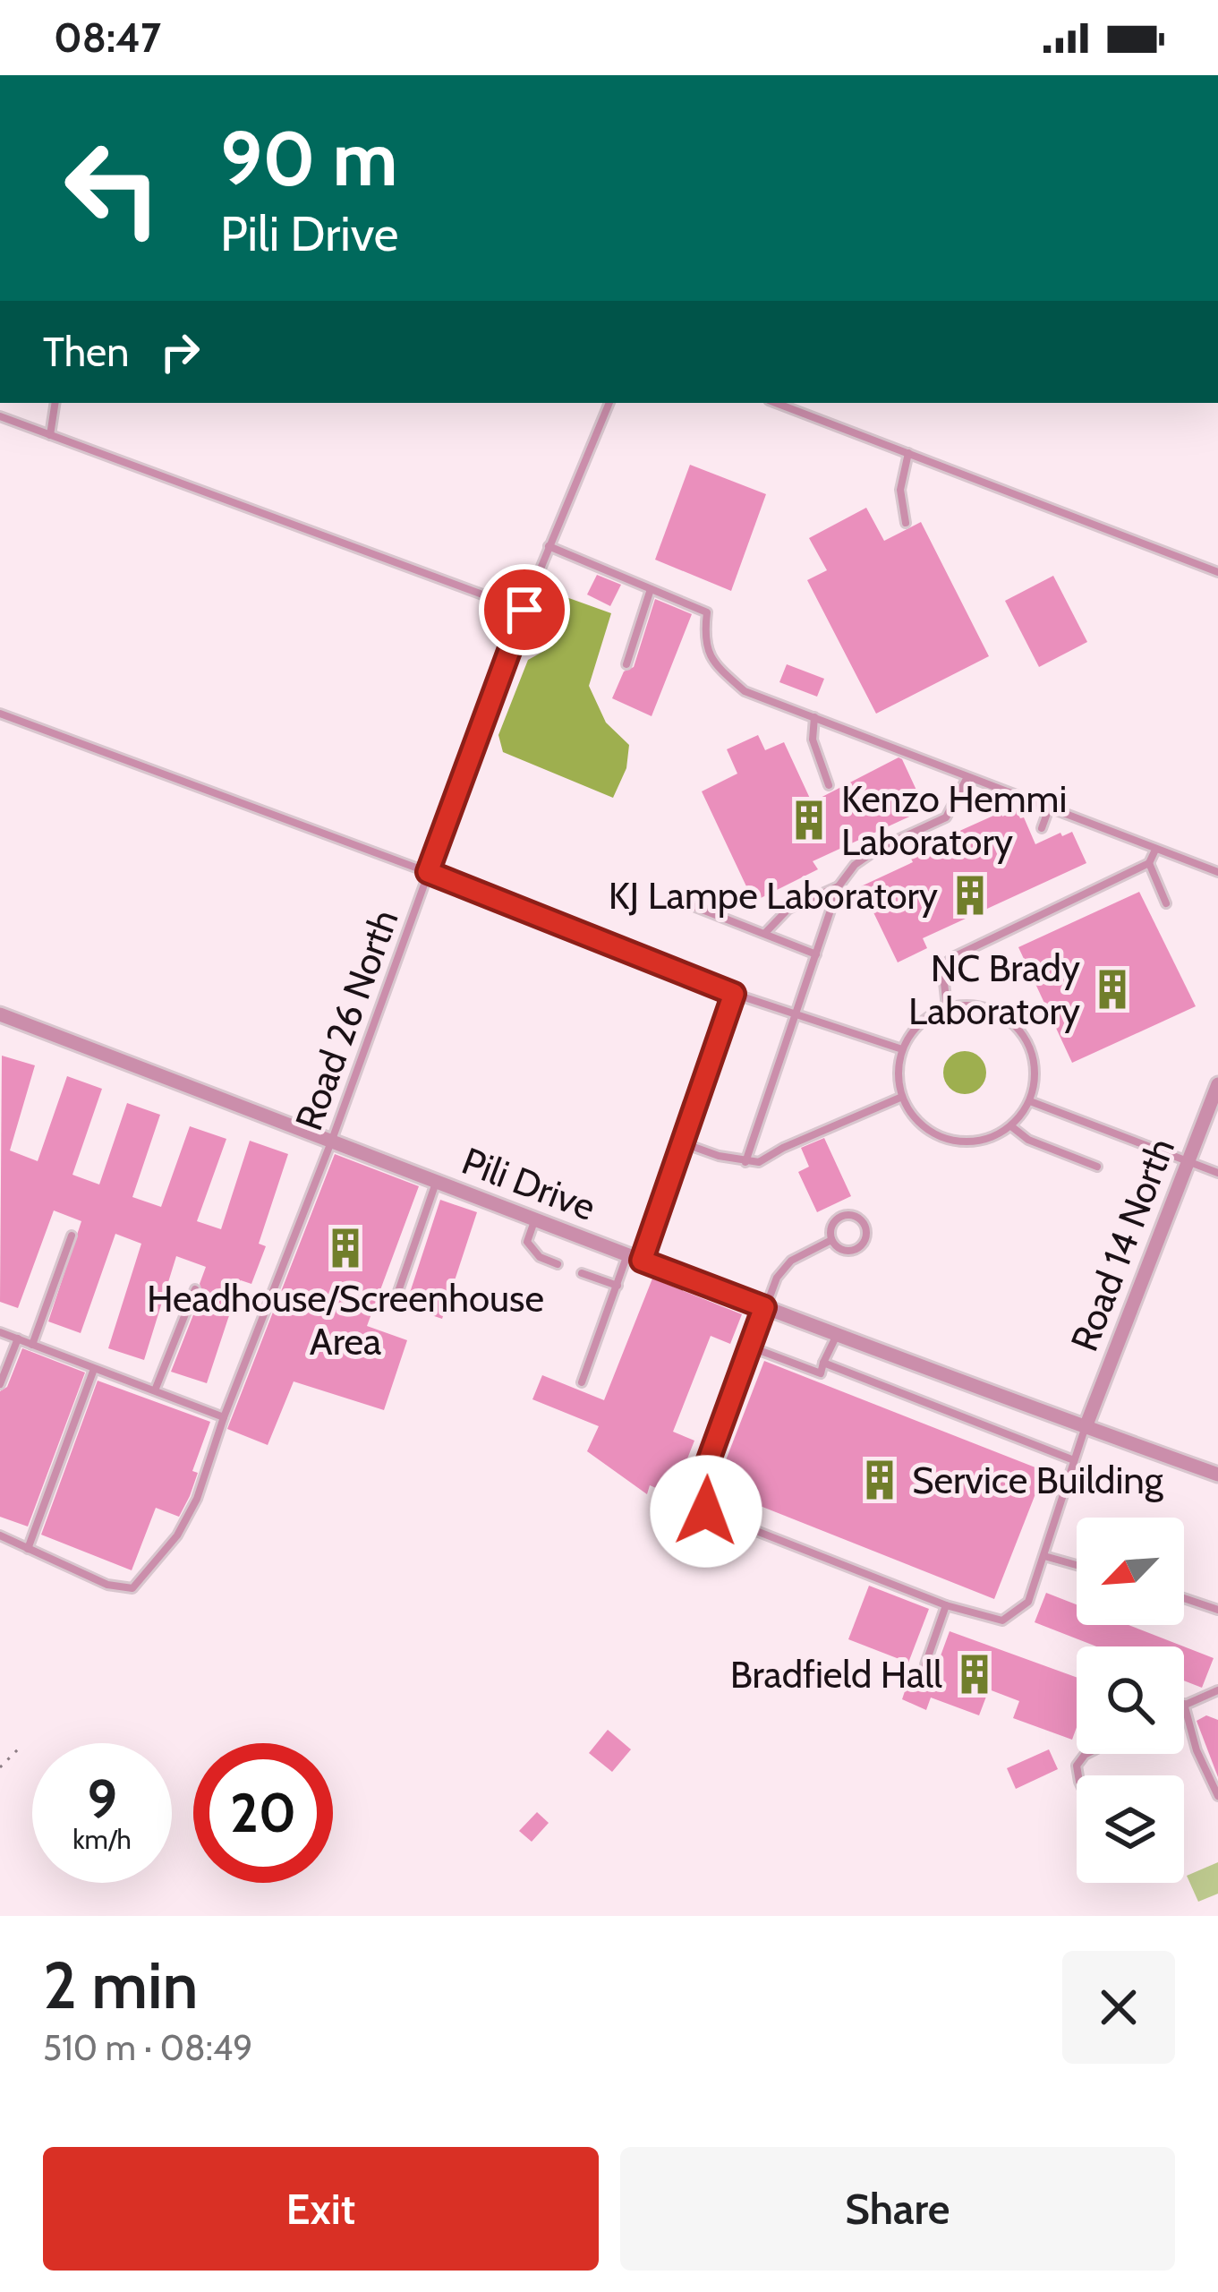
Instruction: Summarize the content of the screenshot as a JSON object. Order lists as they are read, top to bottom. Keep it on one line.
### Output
{"streets":{"street":["Pili Drive","Road 14 North"],"lane":["Road 26 North"]},"crossings":[["Road 26 North","Pili Drive"],["Pili Drive","Road 14 North"]],"places":{"building":["Kenzo Hemmi Laboratory","KJ Lampe Laboratory","NC Brady Laboratory","Headhouse/Screenhouse Area","Service Building","Bradfield Hall"]},"north":"bottom left","page":{"status":"08:47","turn":["90 m","Pili Drive"],"then":"Then","speed":"9 km/h","limit":"20","heading":["2 min","510 m · 08:49"],"buttons":["Exit","Share"]}}
